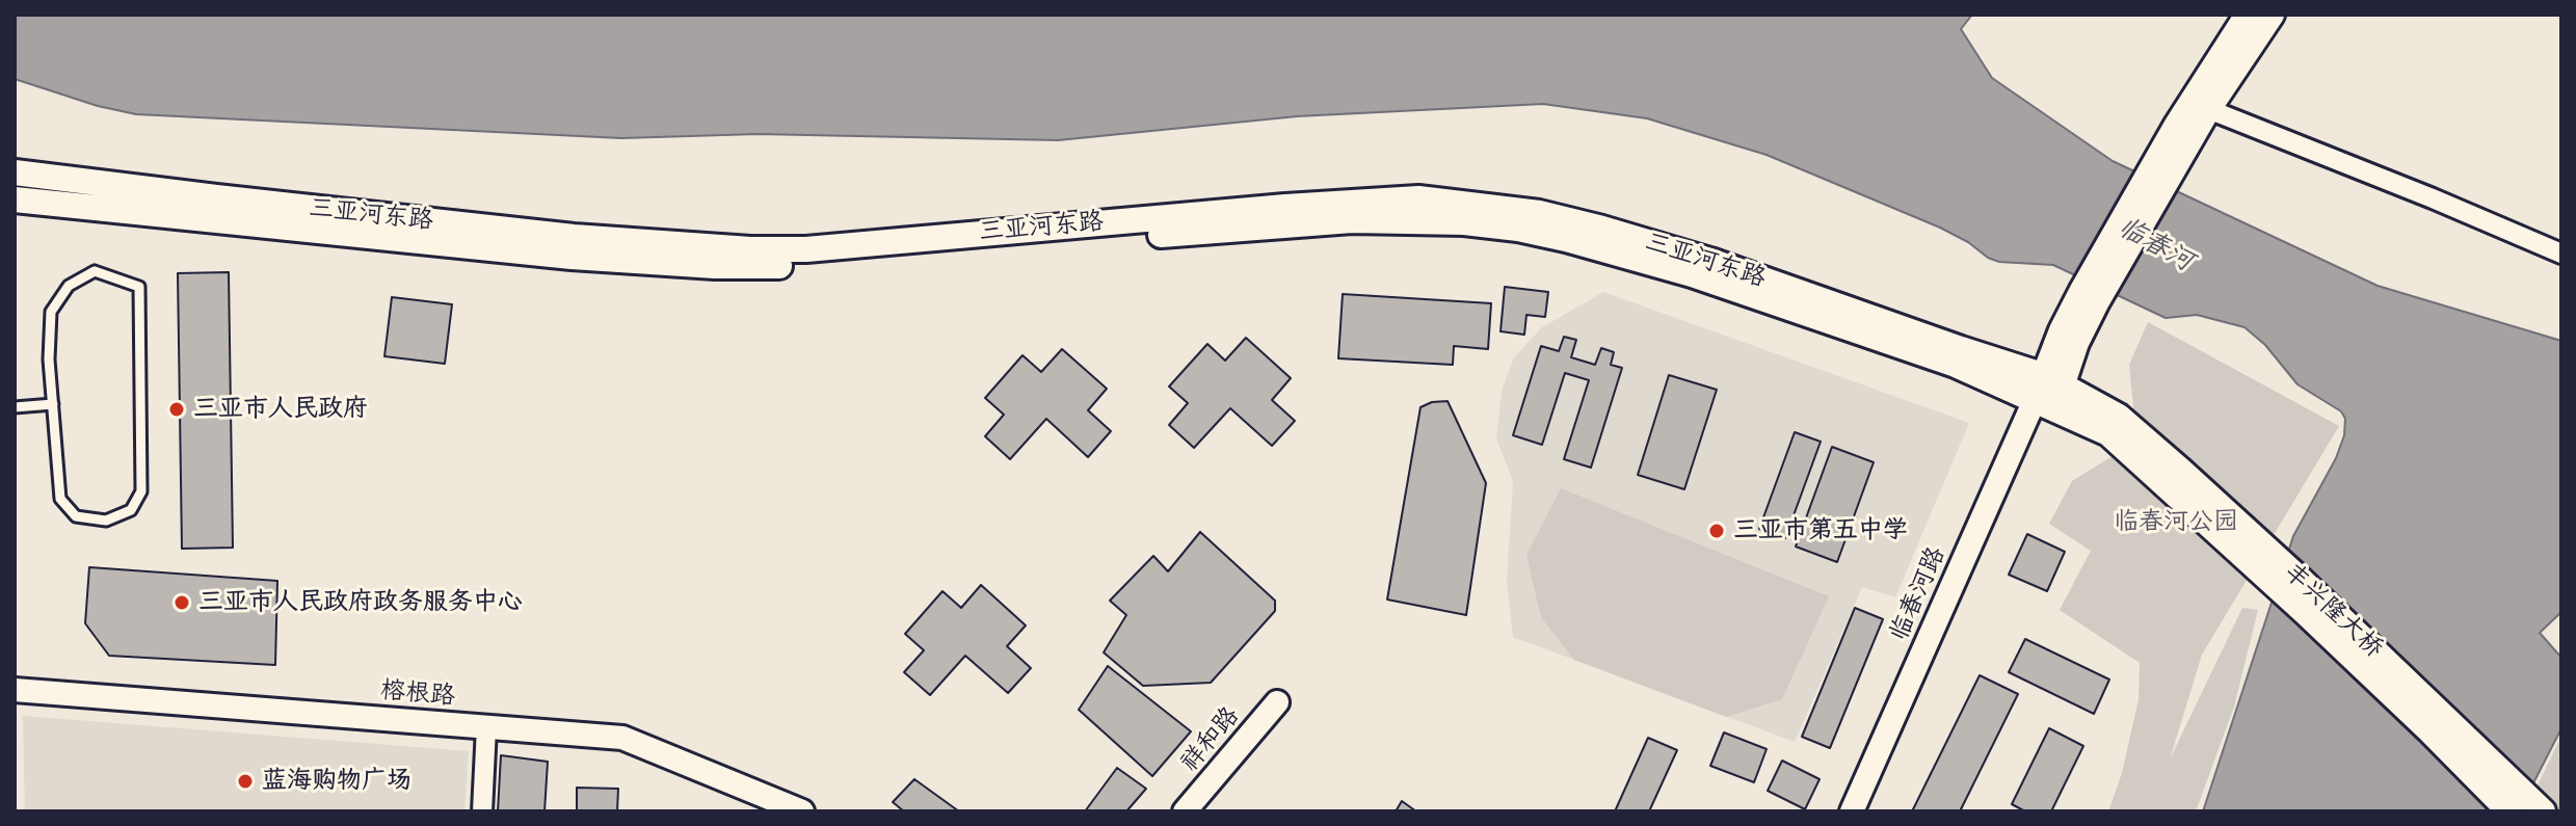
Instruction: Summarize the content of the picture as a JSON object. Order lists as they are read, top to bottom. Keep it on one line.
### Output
{"streets":{"main road":["三亚河东路","丰兴隆大桥"],"street":["临春河路","榕根路","祥和路"]},"crossings":[["三亚河东路","临春河路"],["三亚河东路","丰兴隆大桥"]],"water":["临春河"],"parks":["临春河公园"],"places":["三亚市人民政府","三亚市第五中学","三亚市人民政府政务服务中心","蓝海购物广场"]}
